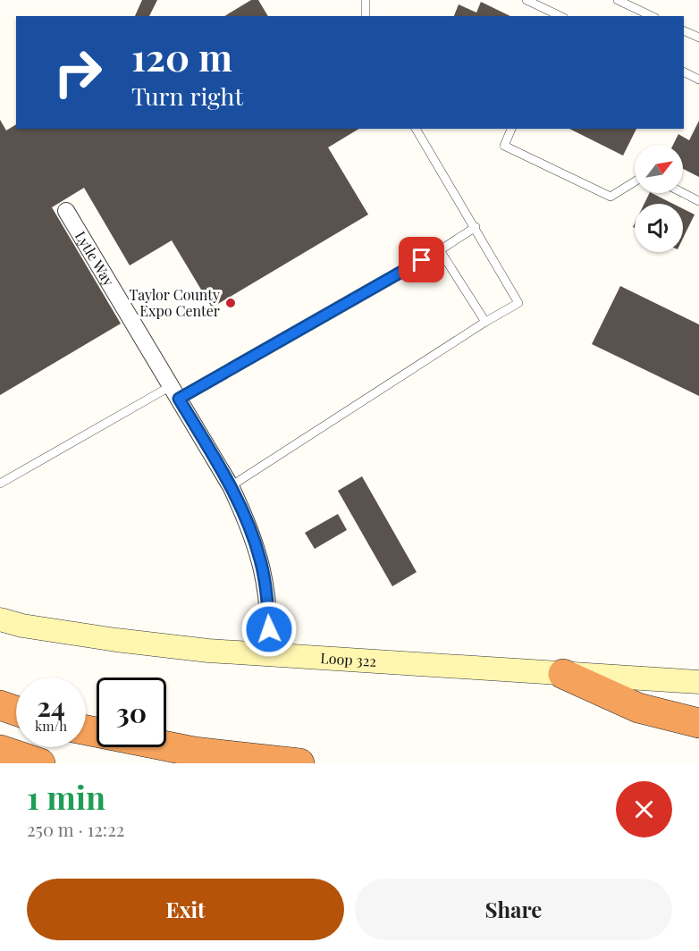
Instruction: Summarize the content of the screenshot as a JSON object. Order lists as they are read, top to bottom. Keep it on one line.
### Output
{"streets":{"main road":["Loop 322"],"street":["Lytle Way"]},"crossings":[["Lytle Way","Loop 322"]],"places":["Taylor County Expo Center"],"north":"top right","page":{"turn":["120 m","Turn right"],"speed":"24 km/h","limit":"30","heading":["1 min","250 m · 12:22"],"buttons":["Exit","Share"]}}
